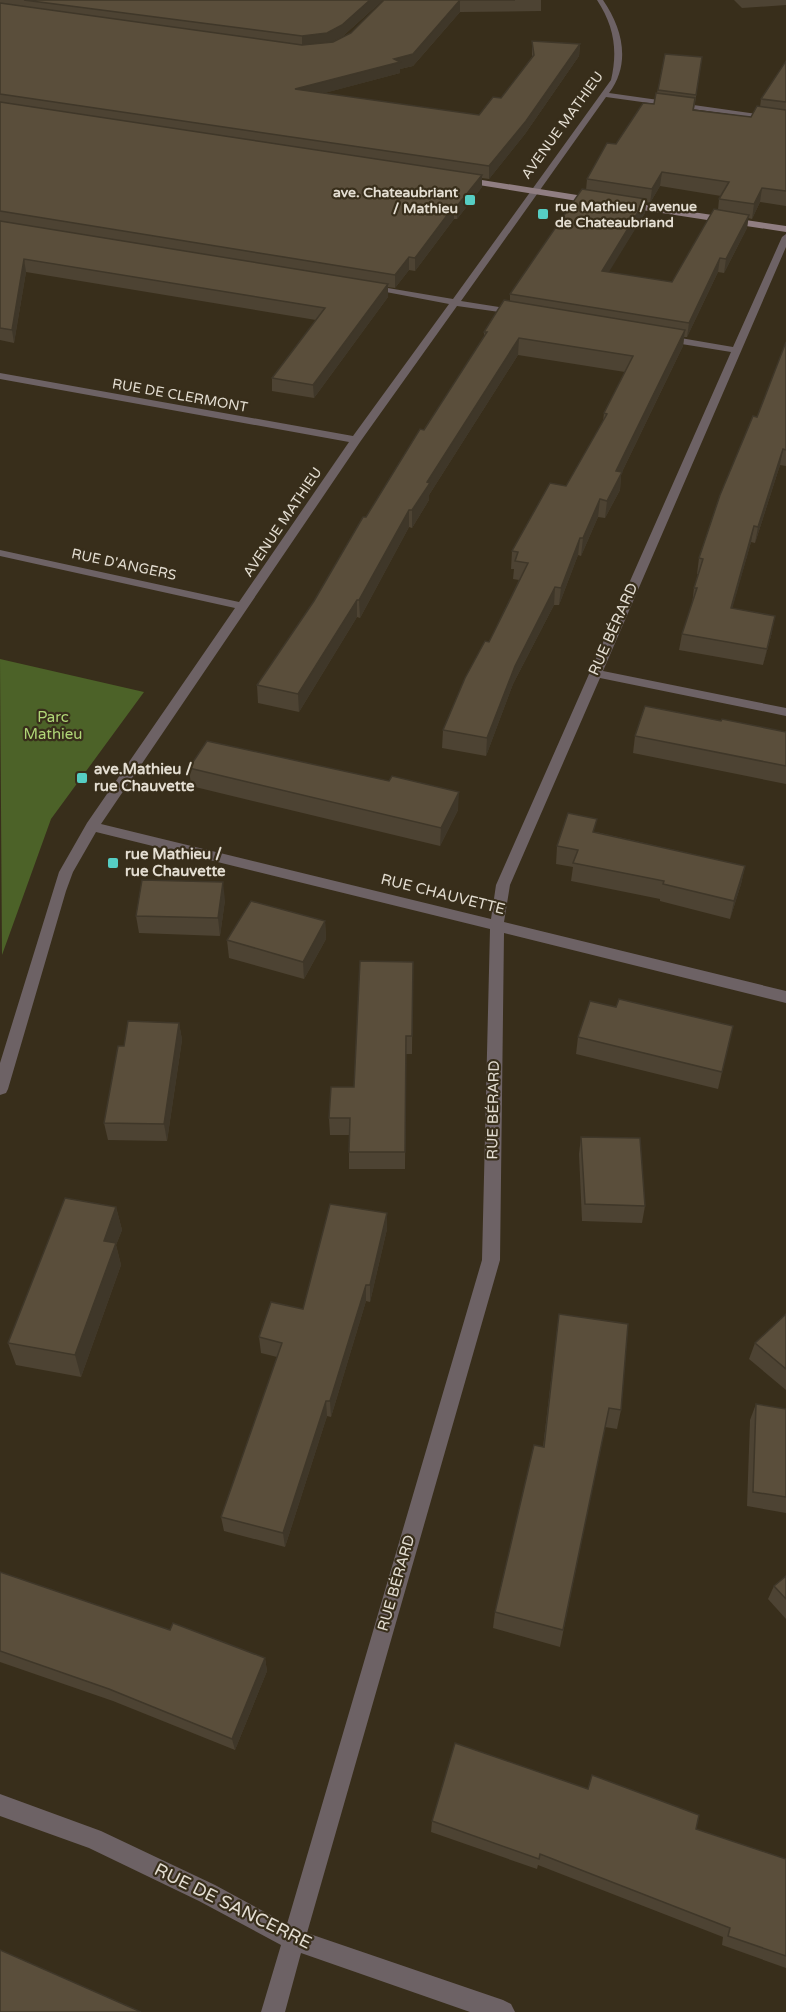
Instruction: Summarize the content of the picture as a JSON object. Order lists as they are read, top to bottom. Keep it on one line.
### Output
{"streets":{"street":["AVENUE MATHIEU","RUE DE CLERMONT","RUE D'ANGERS","RUE BÉRARD","RUE CHAUVETTE","RUE DE SANCERRE"]},"crossings":[["AVENUE MATHIEU","RUE DE CLERMONT"],["AVENUE MATHIEU","RUE D'ANGERS"],["AVENUE MATHIEU","RUE CHAUVETTE"],["RUE BÉRARD","RUE CHAUVETTE"],["RUE BÉRARD","RUE DE SANCERRE"]],"parks":["Parc Mathieu"],"places":{"transit":["ave. Chateaubriant / Mathieu","rue Mathieu / avenue de Chateaubriand","ave.Mathieu / rue Chauvette","rue Mathieu / rue Chauvette"]}}
